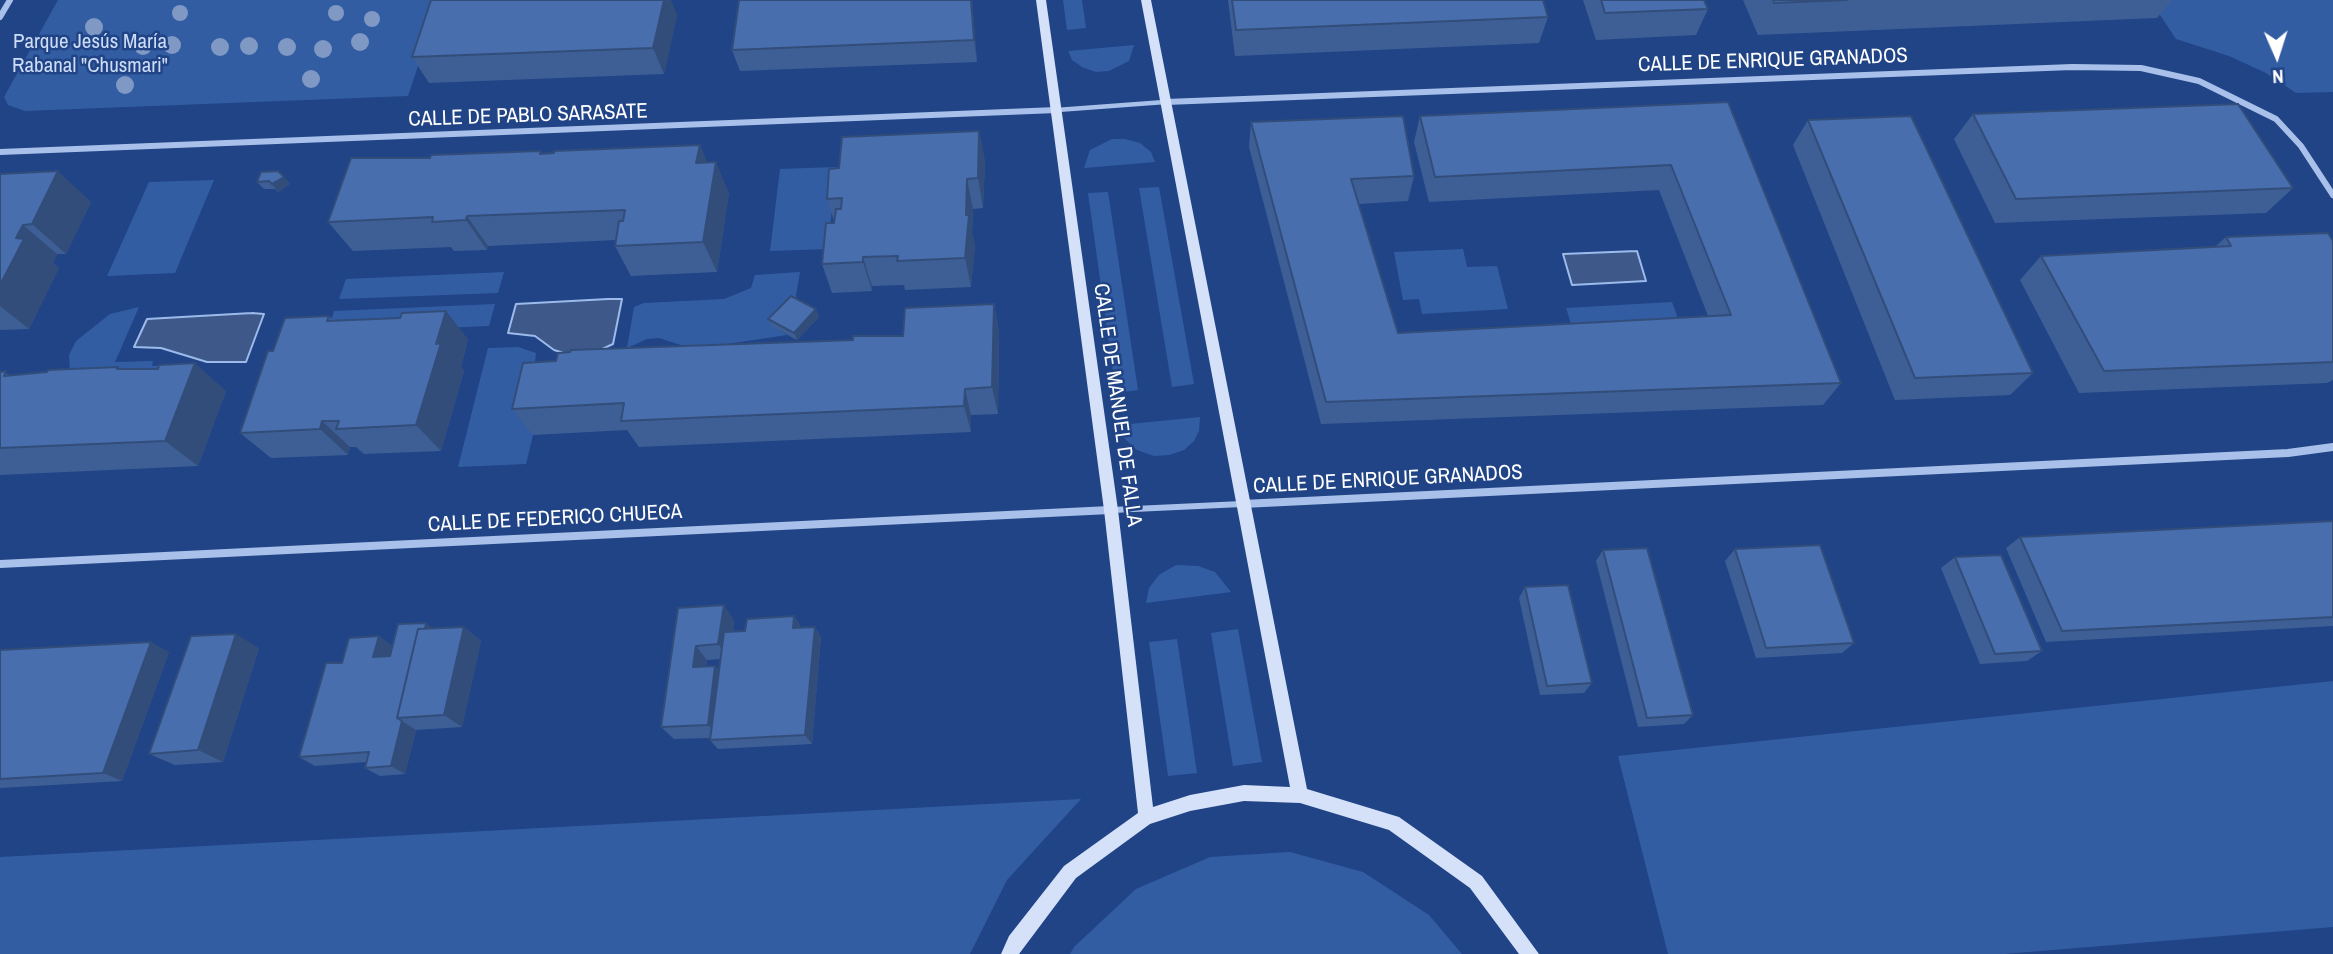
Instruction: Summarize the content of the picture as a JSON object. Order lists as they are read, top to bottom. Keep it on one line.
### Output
{"streets":{"street":["CALLE DE ENRIQUE GRANADOS","CALLE DE PABLO SARASATE","CALLE DE MANUEL DE FALLA","CALLE DE FEDERICO CHUECA"]},"crossings":[["CALLE DE PABLO SARASATE","CALLE DE MANUEL DE FALLA"],["CALLE DE MANUEL DE FALLA","CALLE DE FEDERICO CHUECA"]],"parks":["Parque Jesús María Rabanal \"Chusmari\""],"north":"bottom"}
